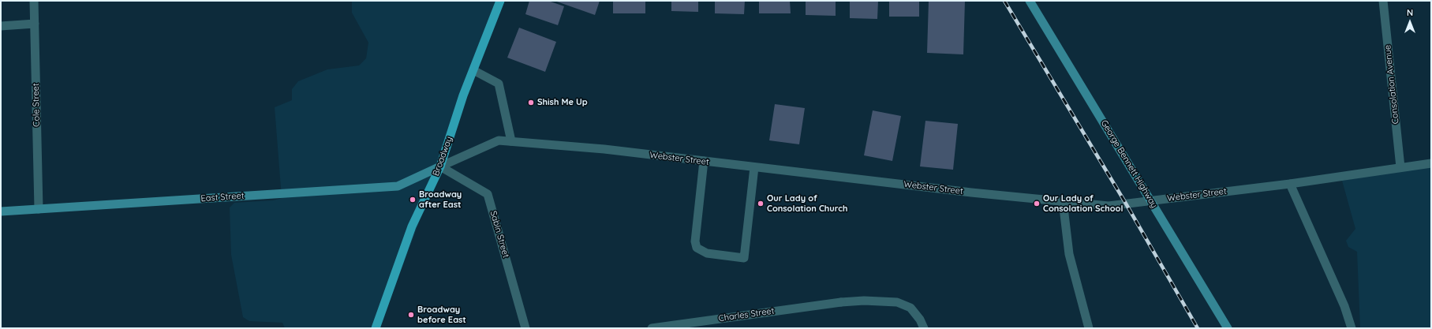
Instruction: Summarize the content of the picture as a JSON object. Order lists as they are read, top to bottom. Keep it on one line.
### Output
{"streets":{"main road":["Broadway","George Bennett Highway","East Street"],"street":["Consolation Avenue","Cole Street","Webster Street","Sabin Street","Charles Street"]},"crossings":[["Consolation Avenue","Webster Street"],["Cole Street","East Street"],["Broadway","Webster Street"],["Broadway","East Street"],["Broadway","Sabin Street"],["Webster Street","George Bennett Highway"],["Webster Street","East Street"],["Webster Street","Sabin Street"],["East Street","Sabin Street"]],"places":["Shish Me Up","Broadway after East","Our Lady of Consolation Church","Our Lady of Consolation School","Broadway before East"],"north":"top"}
